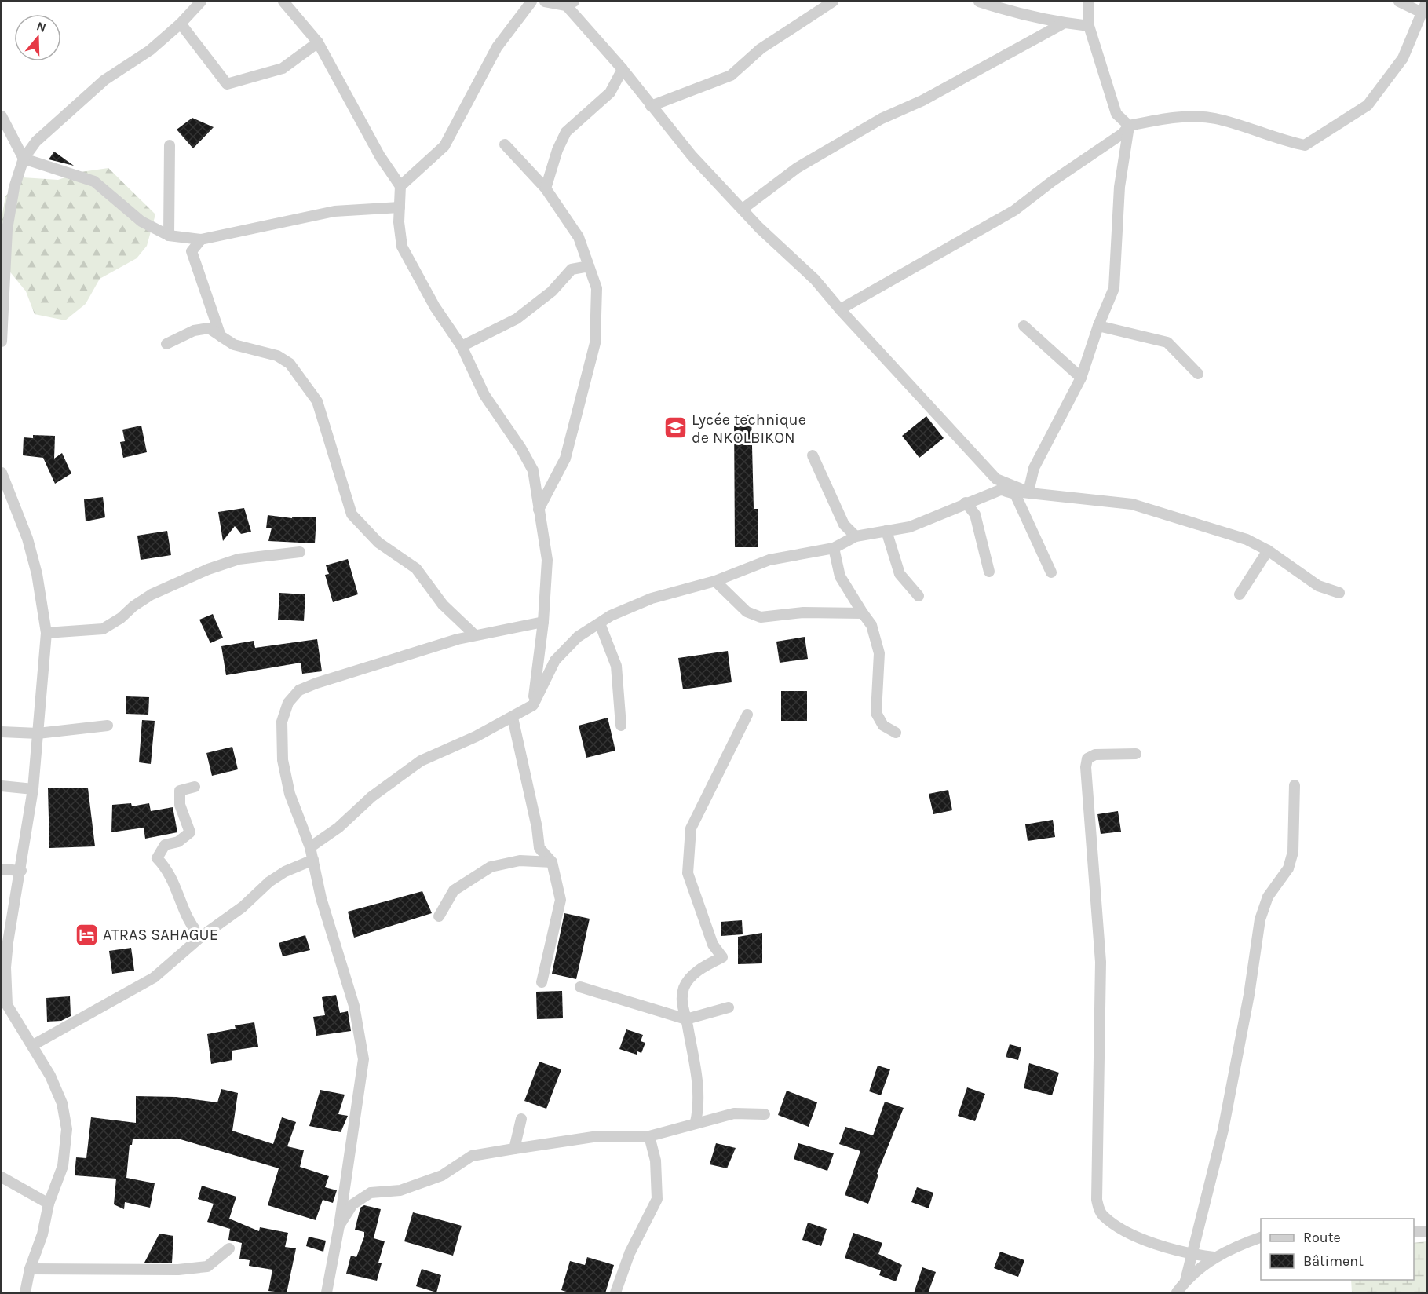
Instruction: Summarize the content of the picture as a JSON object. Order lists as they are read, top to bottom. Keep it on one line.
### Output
{"places":{"school or university":["Lycée technique de NKOLBIKON"],"hotel":["ATRAS SAHAGUE"]},"legend":["Route","Bâtiment"],"north":"top"}
